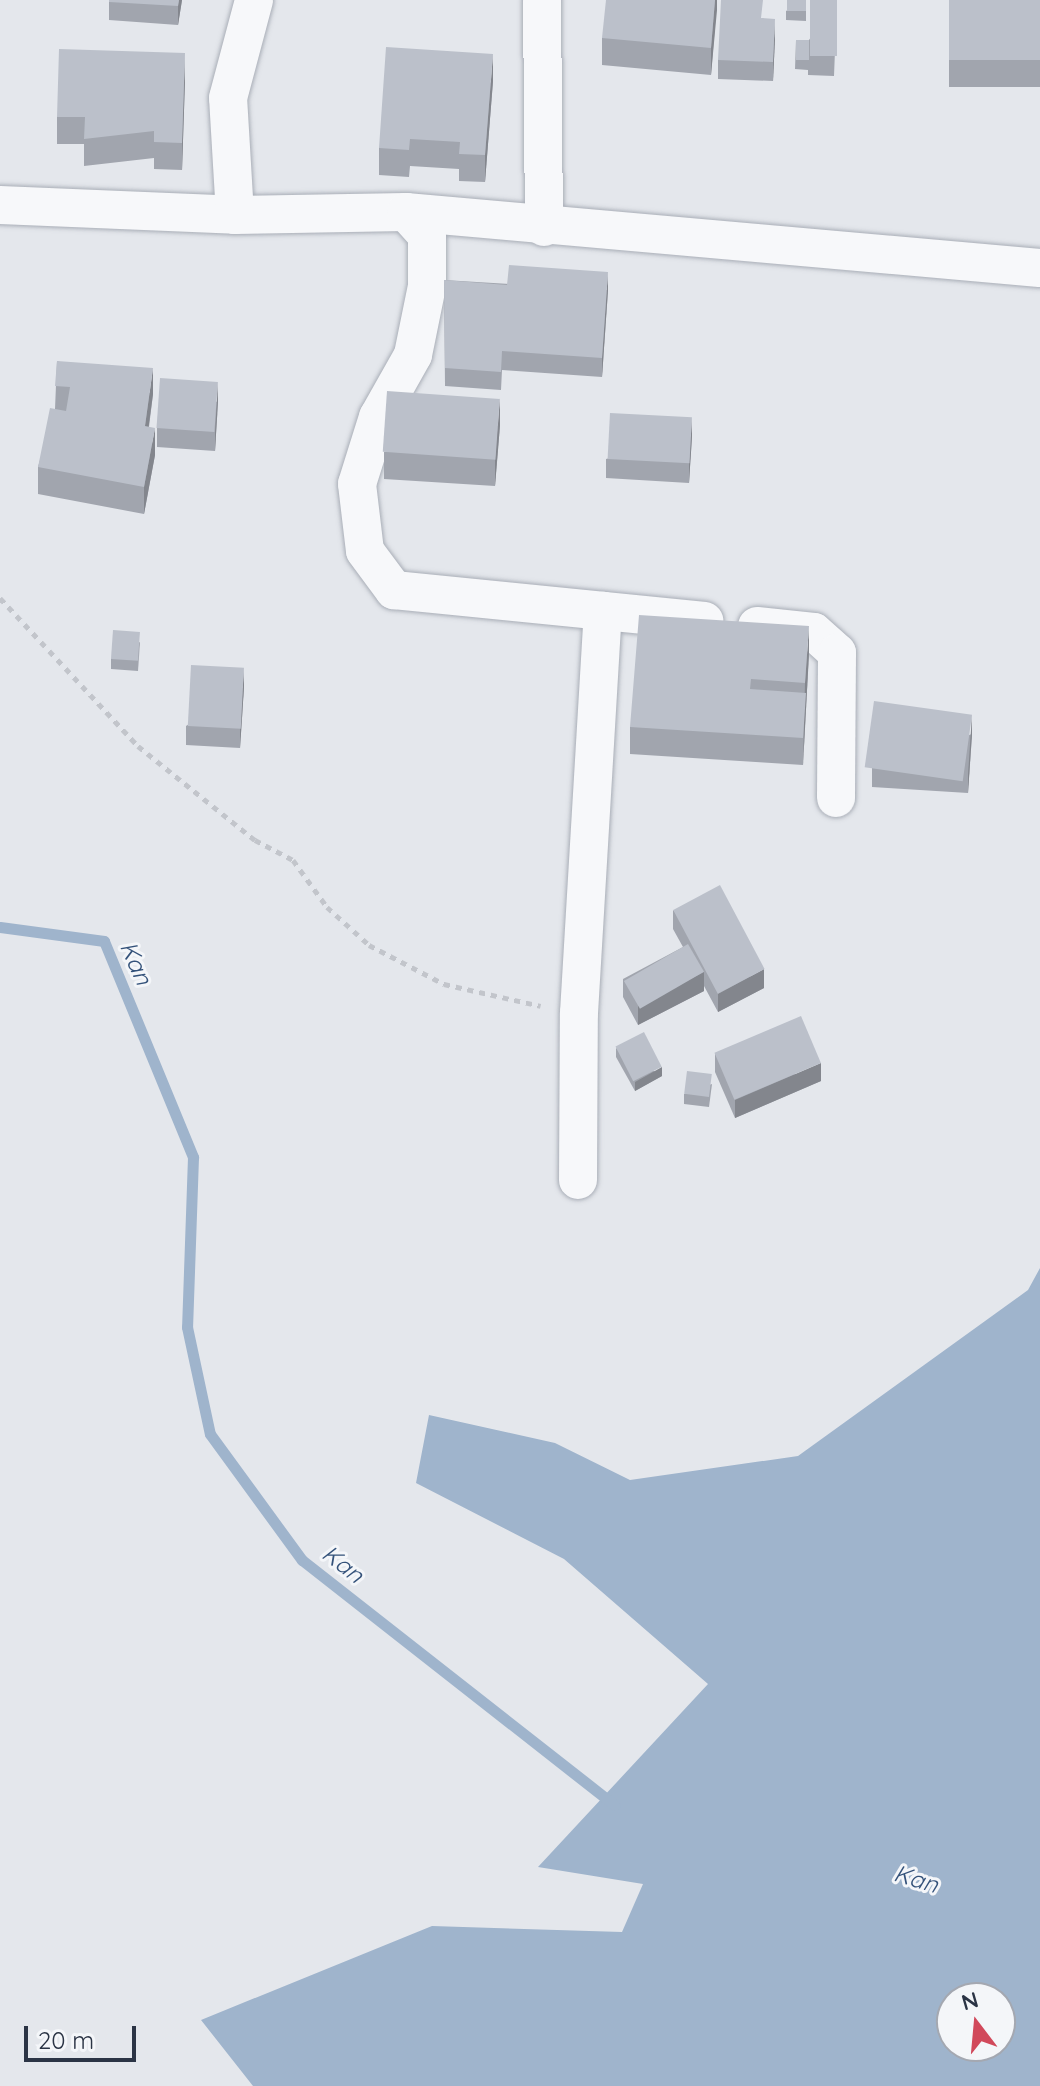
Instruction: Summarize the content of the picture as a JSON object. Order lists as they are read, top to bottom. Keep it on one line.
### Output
{"water":["Kan"],"scale_bar":"20 m","north":"top"}
